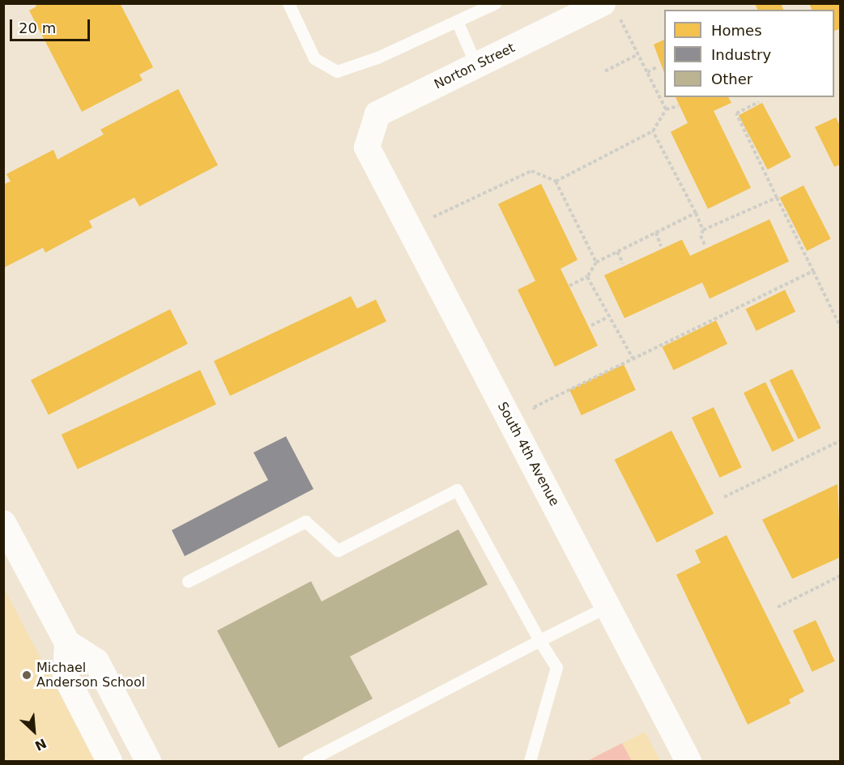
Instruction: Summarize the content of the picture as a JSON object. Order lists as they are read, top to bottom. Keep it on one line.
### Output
{"streets":{"street":["Norton Street","South 4th Avenue"]},"crossings":[["Norton Street","South 4th Avenue"]],"places":["Michael Anderson School"],"legend":["Homes","Industry","Other"],"scale_bar":"20 m","north":"bottom right"}
